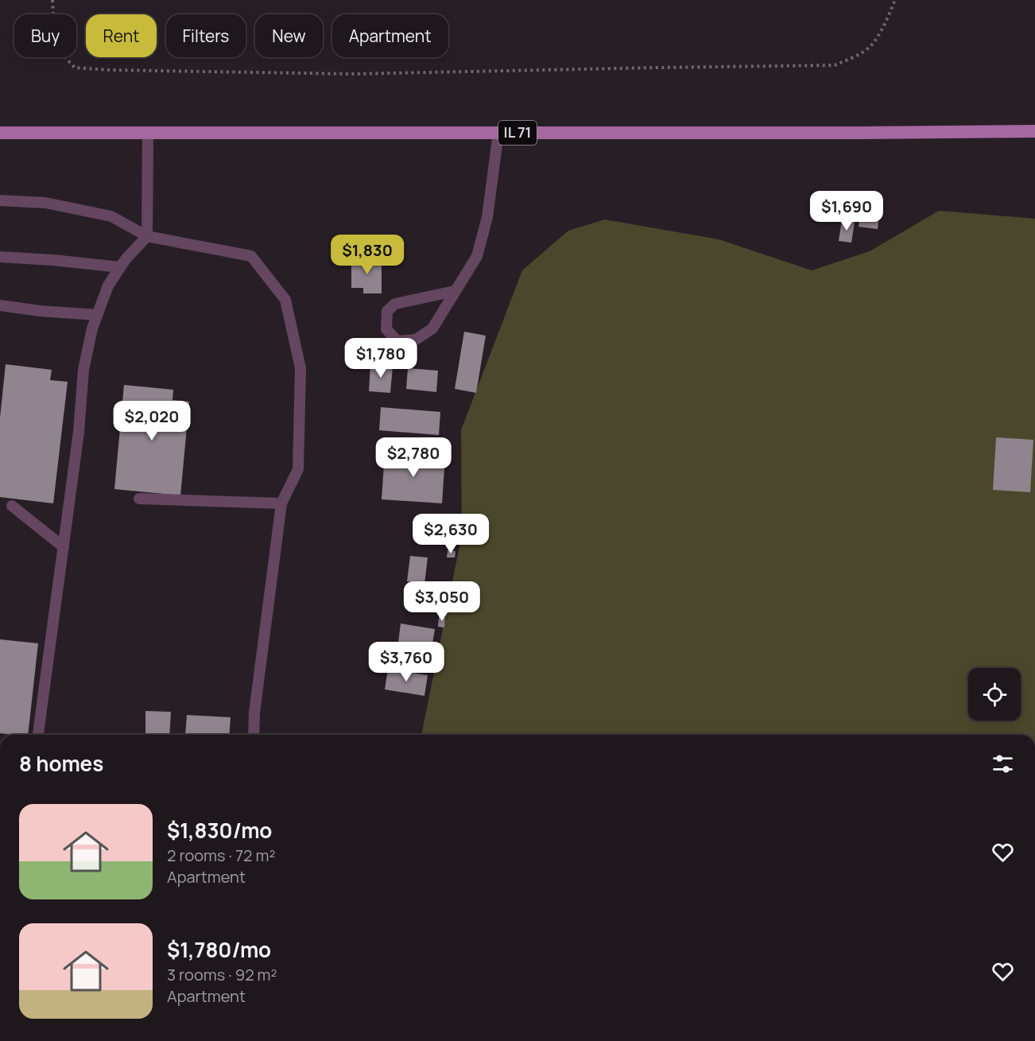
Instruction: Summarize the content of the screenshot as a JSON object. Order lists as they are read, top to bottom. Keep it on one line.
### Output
{"streets":{"main road":["IL 71"]},"page":{"chip":["Buy","Rent","Filters","New","Apartment"],"price":["$1,690","$1,830","$1,780","$2,020","$2,780","$2,630","$3,050","$3,760"],"heading":"8 homes","list":[{"name":"$1,830/mo","note":"2 rooms · 72 m² · Apartment"},{"name":"$1,780/mo","note":"3 rooms · 92 m² · Apartment"}]}}
